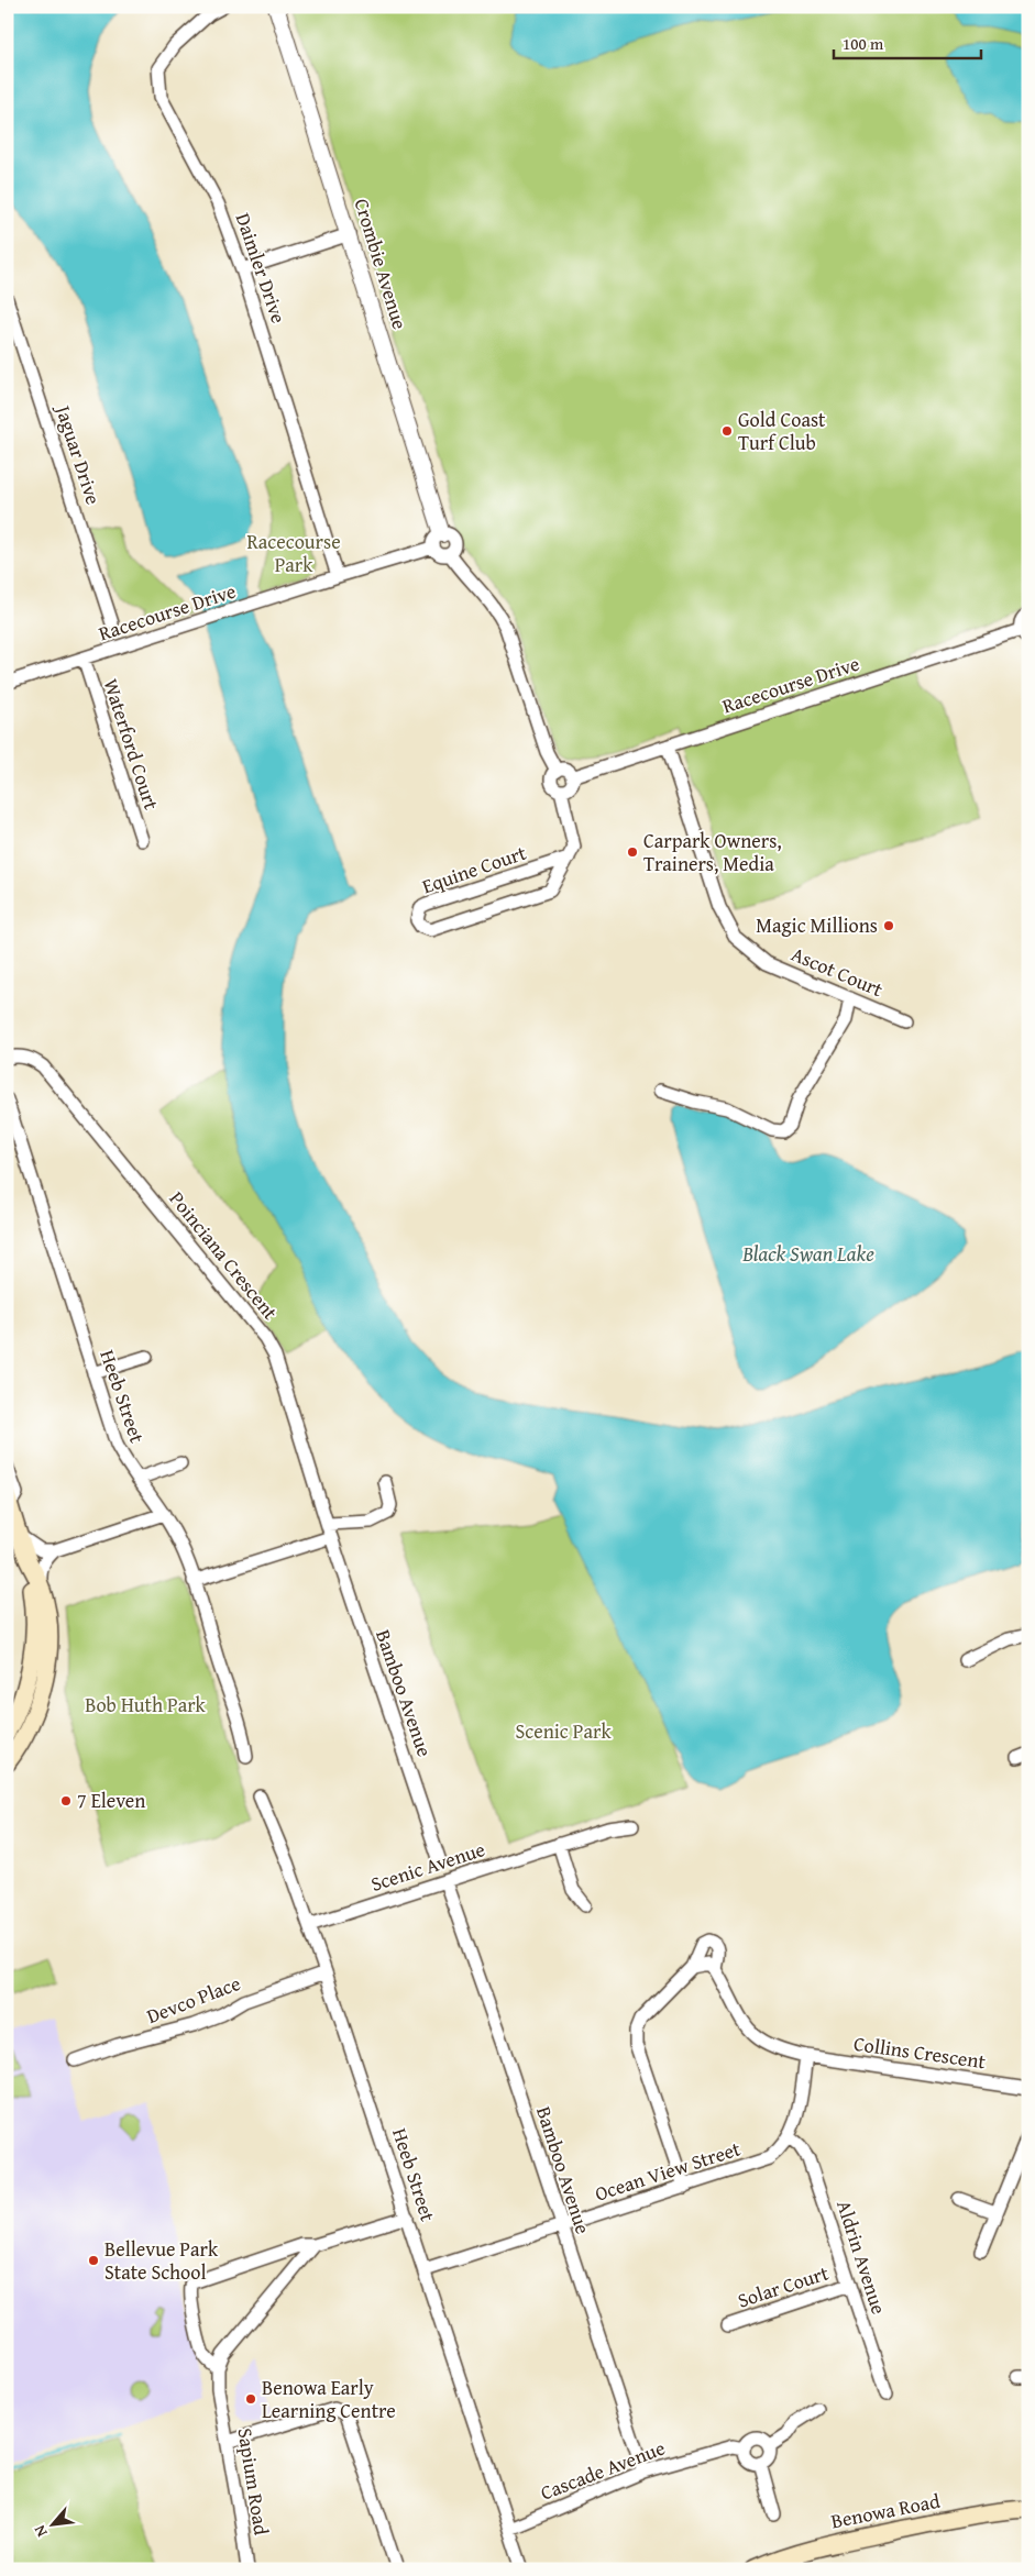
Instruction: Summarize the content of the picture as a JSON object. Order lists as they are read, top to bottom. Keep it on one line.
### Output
{"streets":{"main road":["Benowa Road"],"street":["Crombie Avenue","Daimler Drive","Jaguar Drive","Racecourse Drive","Waterford Court","Equine Court","Ascot Court","Poinciana Crescent","Heeb Street","Bamboo Avenue","Scenic Avenue","Devco Place","Collins Crescent","Ocean View Street","Aldrin Avenue","Solar Court","Cascade Avenue","Sapium Road"]},"crossings":[["Crombie Avenue","Racecourse Drive"],["Daimler Drive","Racecourse Drive"],["Racecourse Drive","Waterford Court"],["Racecourse Drive","Equine Court"],["Racecourse Drive","Ascot Court"],["Poinciana Crescent","Bamboo Avenue"],["Heeb Street","Scenic Avenue"],["Heeb Street","Devco Place"],["Heeb Street","Ocean View Street"],["Heeb Street","Cascade Avenue"],["Bamboo Avenue","Scenic Avenue"],["Bamboo Avenue","Ocean View Street"],["Bamboo Avenue","Cascade Avenue"],["Collins Crescent","Ocean View Street"],["Ocean View Street","Aldrin Avenue"],["Aldrin Avenue","Solar Court"]],"water":["Black Swan Lake"],"parks":["Racecourse Park","Bob Huth Park","Scenic Park"],"places":["Gold Coast Turf Club","Carpark Owners, Trainers, Media","Magic Millions","7 Eleven","Bellevue Park State School","Benowa Early Learning Centre"],"scale_bar":"100 m","north":"bottom left"}
